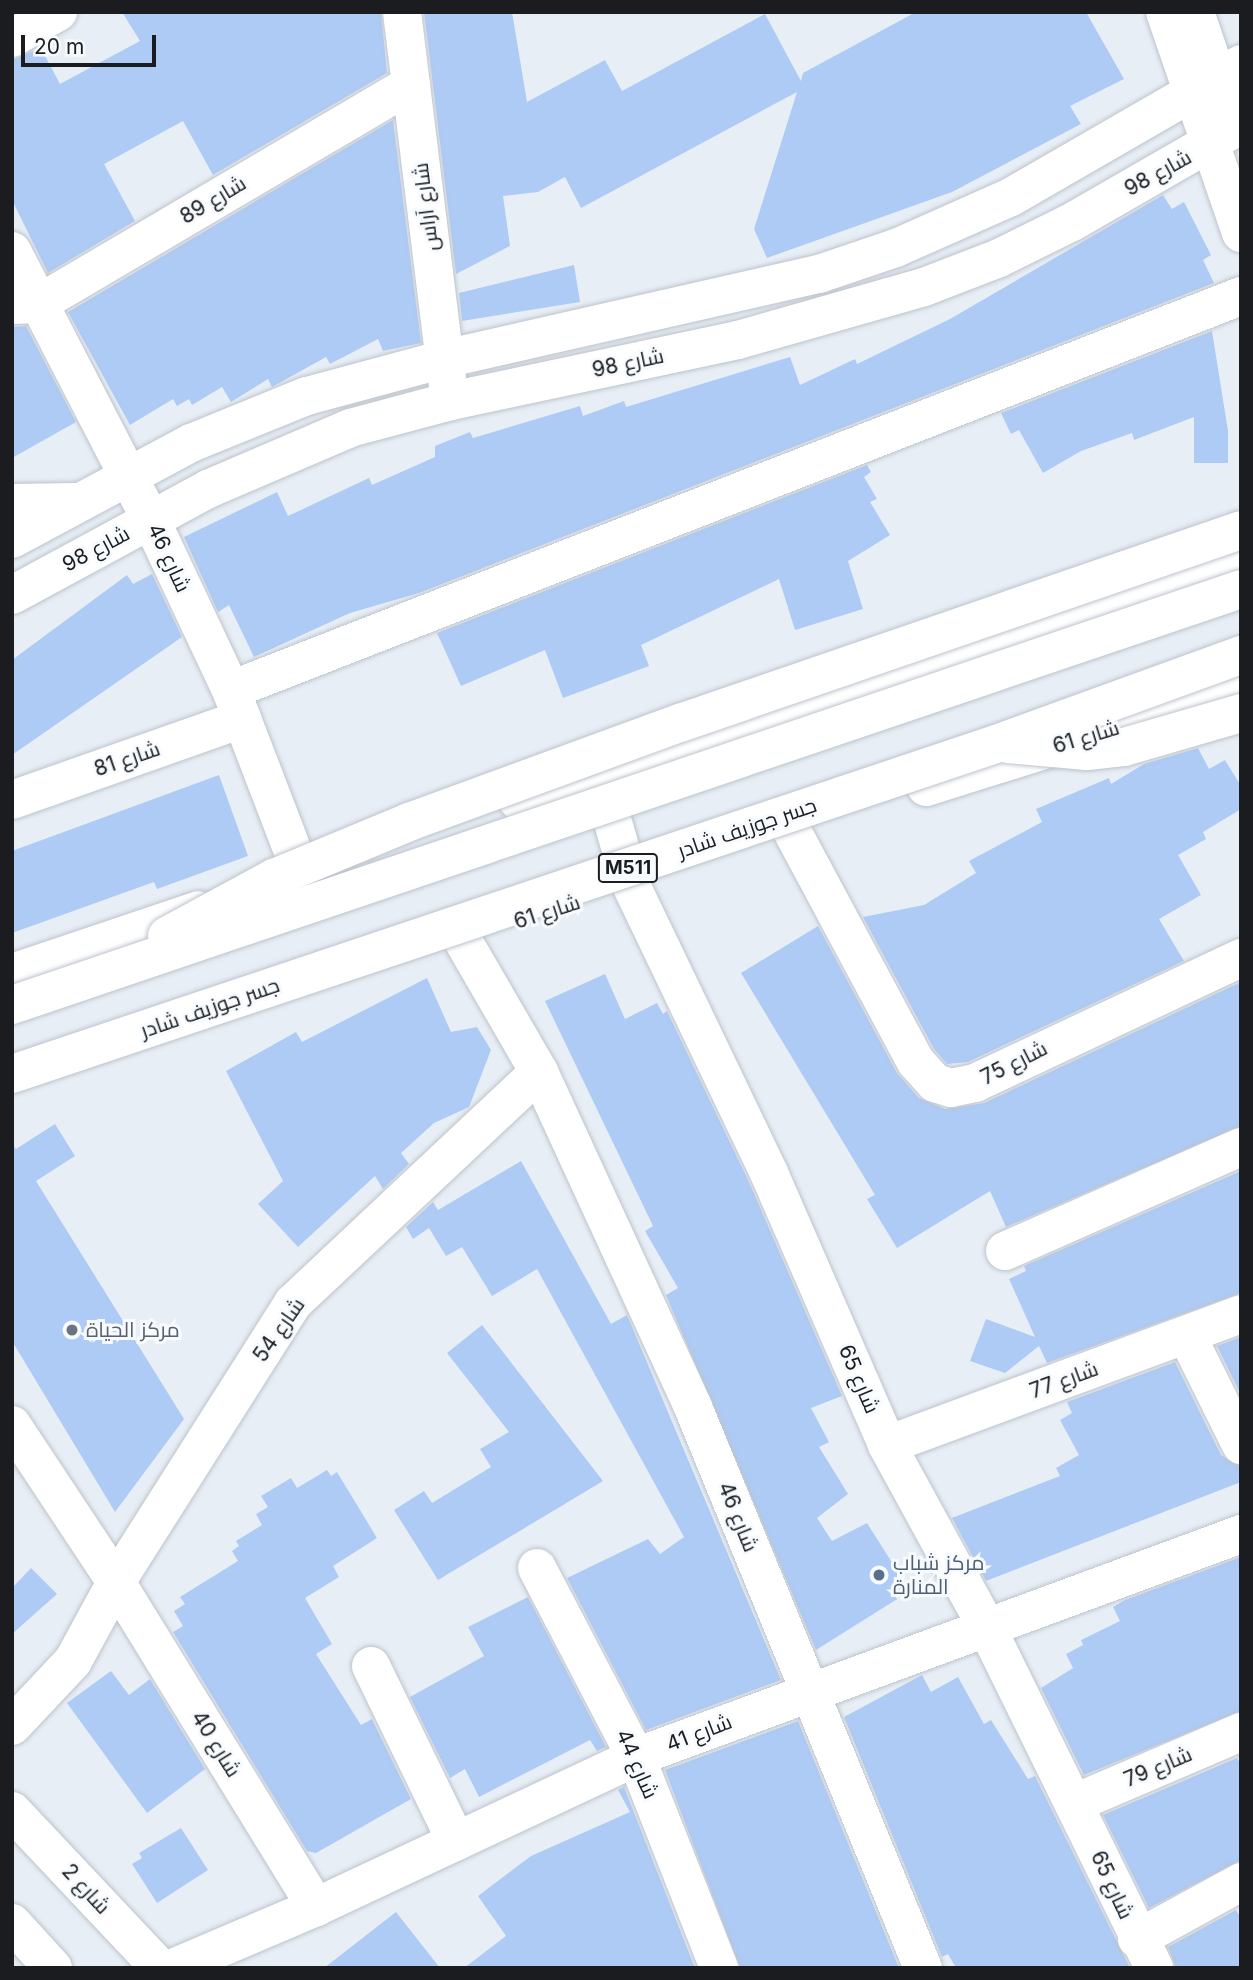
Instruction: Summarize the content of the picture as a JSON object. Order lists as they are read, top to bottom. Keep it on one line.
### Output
{"streets":{"main road":["شارع 98","شارع 89","شارع آراس","شارع 46","شارع 61","شارع 81","جسر جوزيف شادر","M511","شارع 75","شارع 54","شارع 65","شارع 77","شارع 41","شارع 40","شارع 44","شارع 79","شارع 2"]},"crossings":[["شارع 98","شارع آراس"],["شارع 98","شارع 46"],["شارع 89","شارع آراس"],["شارع 89","شارع 46"],["شارع 46","شارع 81"],["شارع 46","شارع 54"],["شارع 46","شارع 41"],["شارع 61","شارع 75"],["شارع 61","شارع 65"],["شارع 54","شارع 40"],["شارع 65","شارع 77"],["شارع 65","شارع 41"],["شارع 65","شارع 79"],["شارع 41","شارع 40"],["شارع 41","شارع 44"]],"places":["مركز الحياة","مركز شباب المنارة"],"scale_bar":"20 m"}
